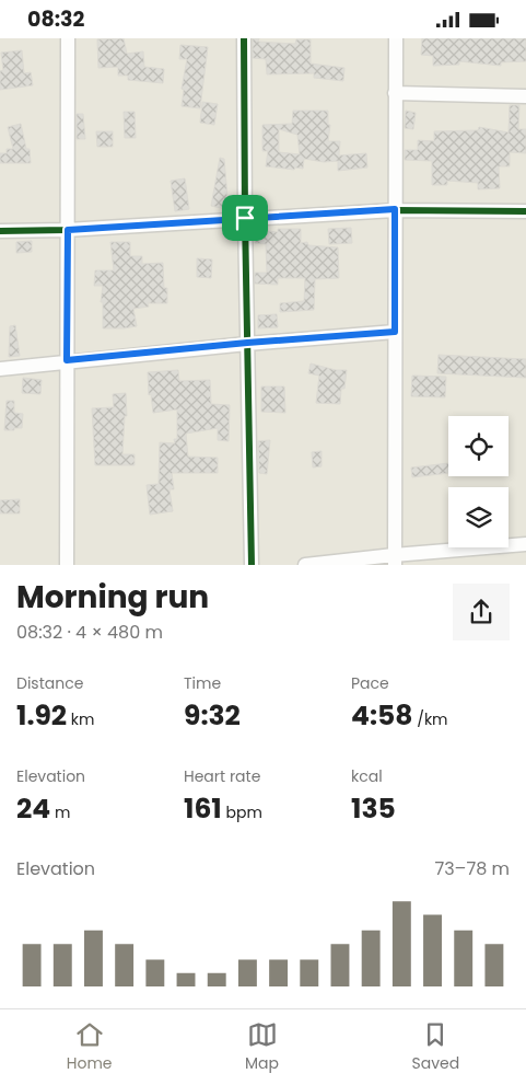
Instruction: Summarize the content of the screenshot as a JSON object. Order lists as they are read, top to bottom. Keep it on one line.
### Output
{"page":{"status":"08:32","heading":["Morning run","08:32 · 4 × 480 m"],"stats":[["Distance","1.92 km"],["Time","9:32"],["Pace","4:58 /km"],["Elevation","24 m"],["Heart rate","161 bpm"],["kcal","135"]],"chart":["Elevation","73–78 m"],"tabs":["Home","Map","Saved"]}}
